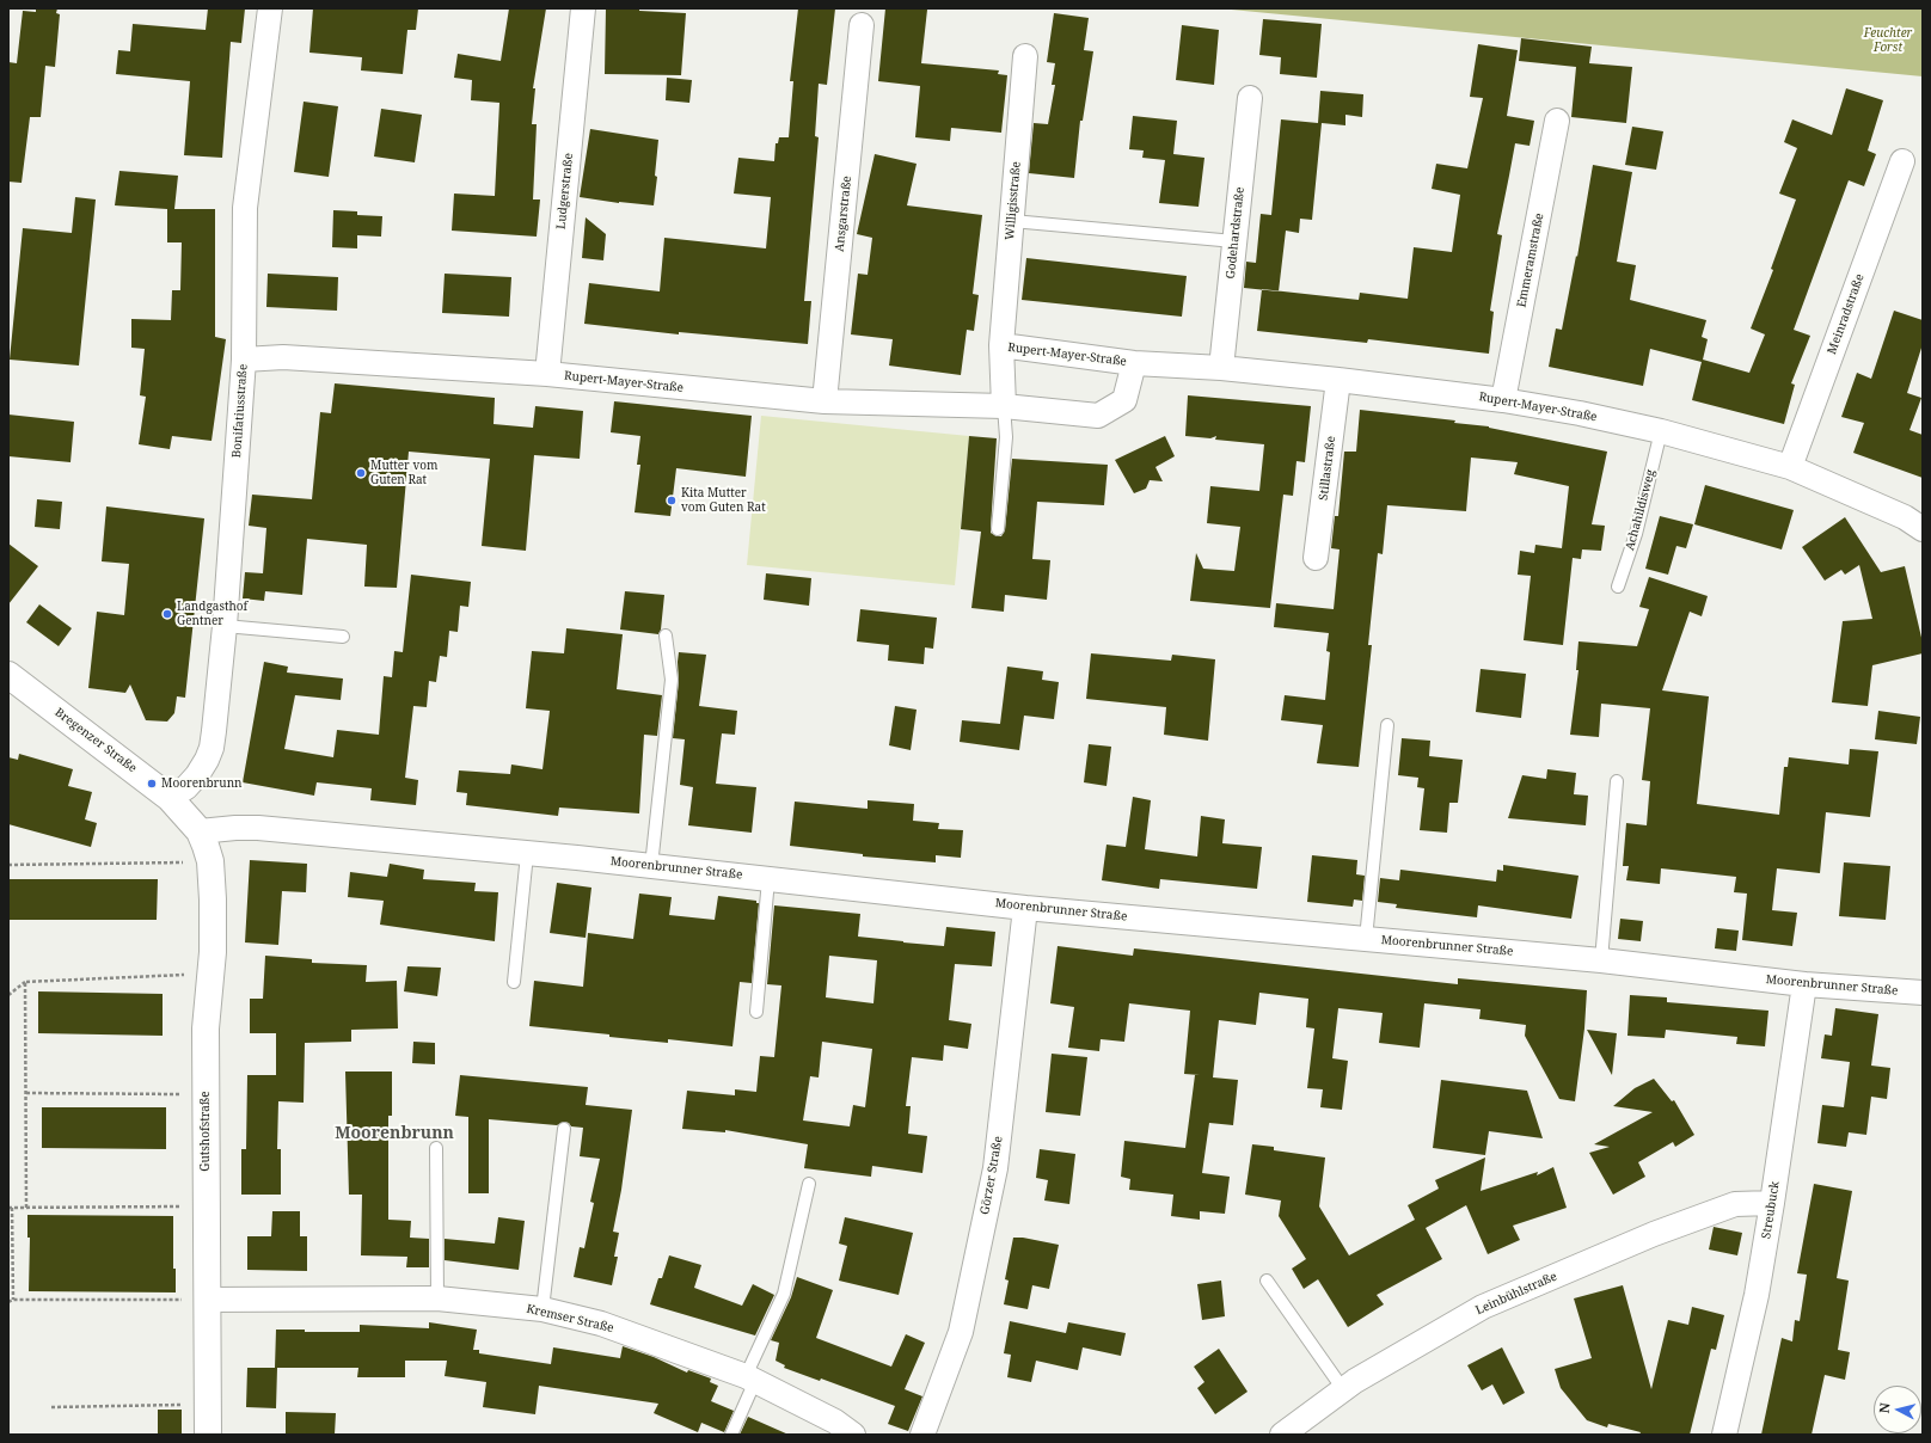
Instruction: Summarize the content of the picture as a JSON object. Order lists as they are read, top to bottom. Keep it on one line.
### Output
{"streets":{"street":["Ludgerstraße","Willigisstraße","Ansgarstraße","Godehardstraße","Emmeramstraße","Meinradstraße","Rupert-Mayer-Straße","Bonifatiusstraße","Stillastraße","Bregenzer Straße","Moorenbrunner Straße","Gutshofstraße","Görzer Straße","Streubuck","Leinbühlstraße","Kremser Straße"],"lane":["Achahildisweg"]},"crossings":[["Ludgerstraße","Rupert-Mayer-Straße"],["Willigisstraße","Rupert-Mayer-Straße"],["Ansgarstraße","Rupert-Mayer-Straße"],["Godehardstraße","Rupert-Mayer-Straße"],["Emmeramstraße","Rupert-Mayer-Straße"],["Meinradstraße","Rupert-Mayer-Straße"],["Rupert-Mayer-Straße","Bonifatiusstraße"],["Rupert-Mayer-Straße","Stillastraße"],["Rupert-Mayer-Straße","Achahildisweg"],["Bonifatiusstraße","Bregenzer Straße"],["Bregenzer Straße","Moorenbrunner Straße"],["Bregenzer Straße","Gutshofstraße"],["Moorenbrunner Straße","Gutshofstraße"],["Moorenbrunner Straße","Görzer Straße"],["Moorenbrunner Straße","Streubuck"],["Gutshofstraße","Kremser Straße"],["Streubuck","Leinbühlstraße"]],"districts":["Moorenbrunn"],"parks":["Feuchter Forst"],"places":["Mutter vom Guten Rat","Kita Mutter vom Guten Rat","Landgasthof Gentner","Moorenbrunn"],"north":"left"}
